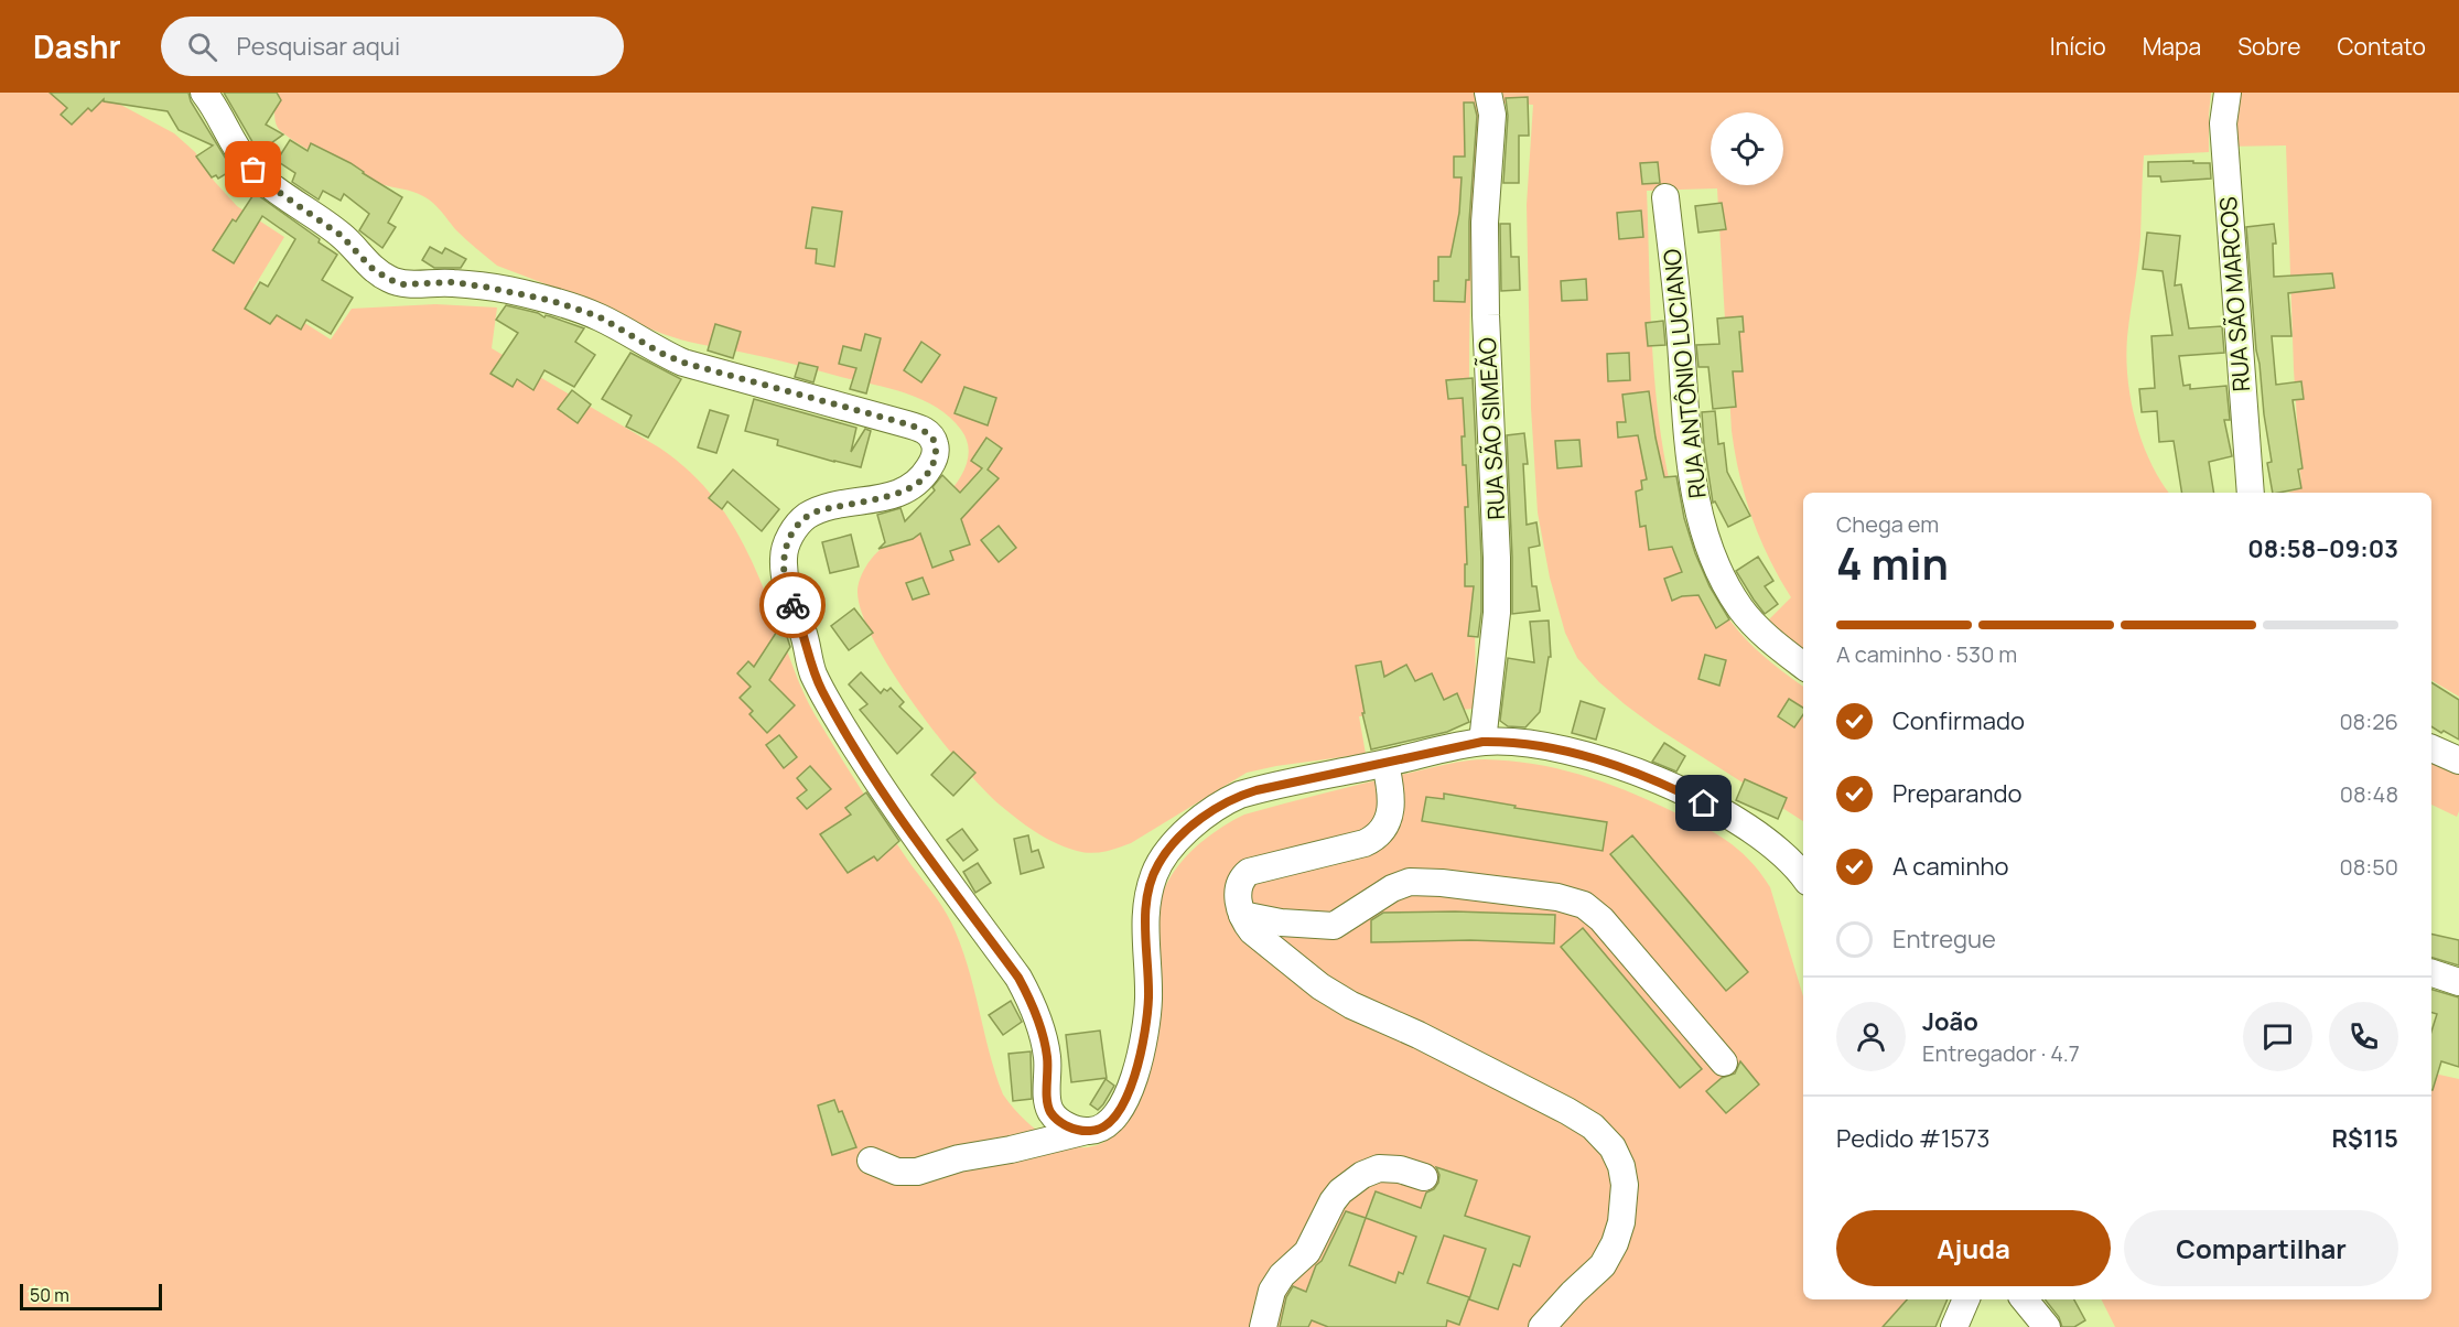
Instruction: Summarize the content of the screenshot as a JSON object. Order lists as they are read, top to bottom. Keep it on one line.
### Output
{"streets":{"street":["RUA SÃO MARCOS","RUA ANTÔNIO LUCIANO","RUA SÃO SIMEÃO"]},"scale_bar":"50 m","page":{"header":"Dashr","search":"Pesquisar aqui","nav":["Início","Mapa","Sobre","Contato"],"heading":["4 min","Chega em","08:58–09:03"],"panel":["João","Entregador · 4.7","Pedido #1573","R$115"],"bar":"A caminho · 530 m","list":[["Confirmado","08:26"],["Preparando","08:48"],["A caminho","08:50"],"Entregue"],"buttons":["Ajuda","Compartilhar"],"scale":"50 m"}}
